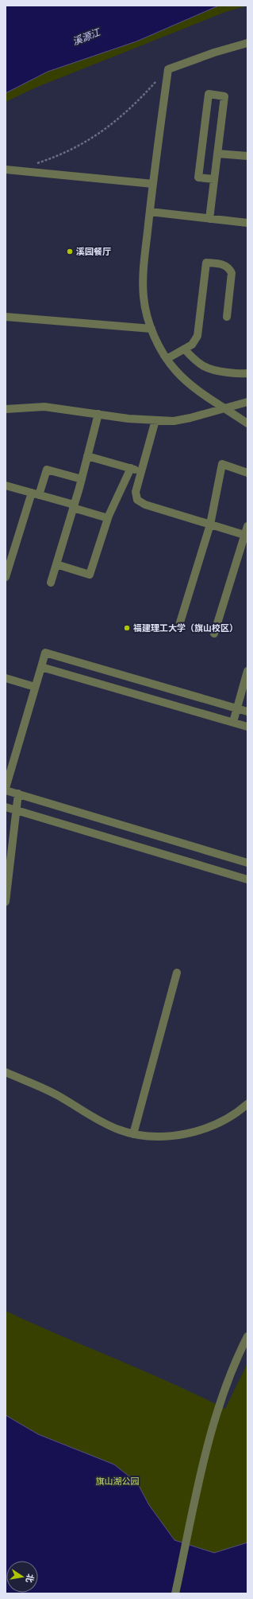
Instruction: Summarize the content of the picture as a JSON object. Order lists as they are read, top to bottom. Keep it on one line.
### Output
{"water":["溪源江"],"parks":["旗山湖公园"],"places":["溪园餐厅","福建理工大学（旗山校区）"],"north":"right"}
